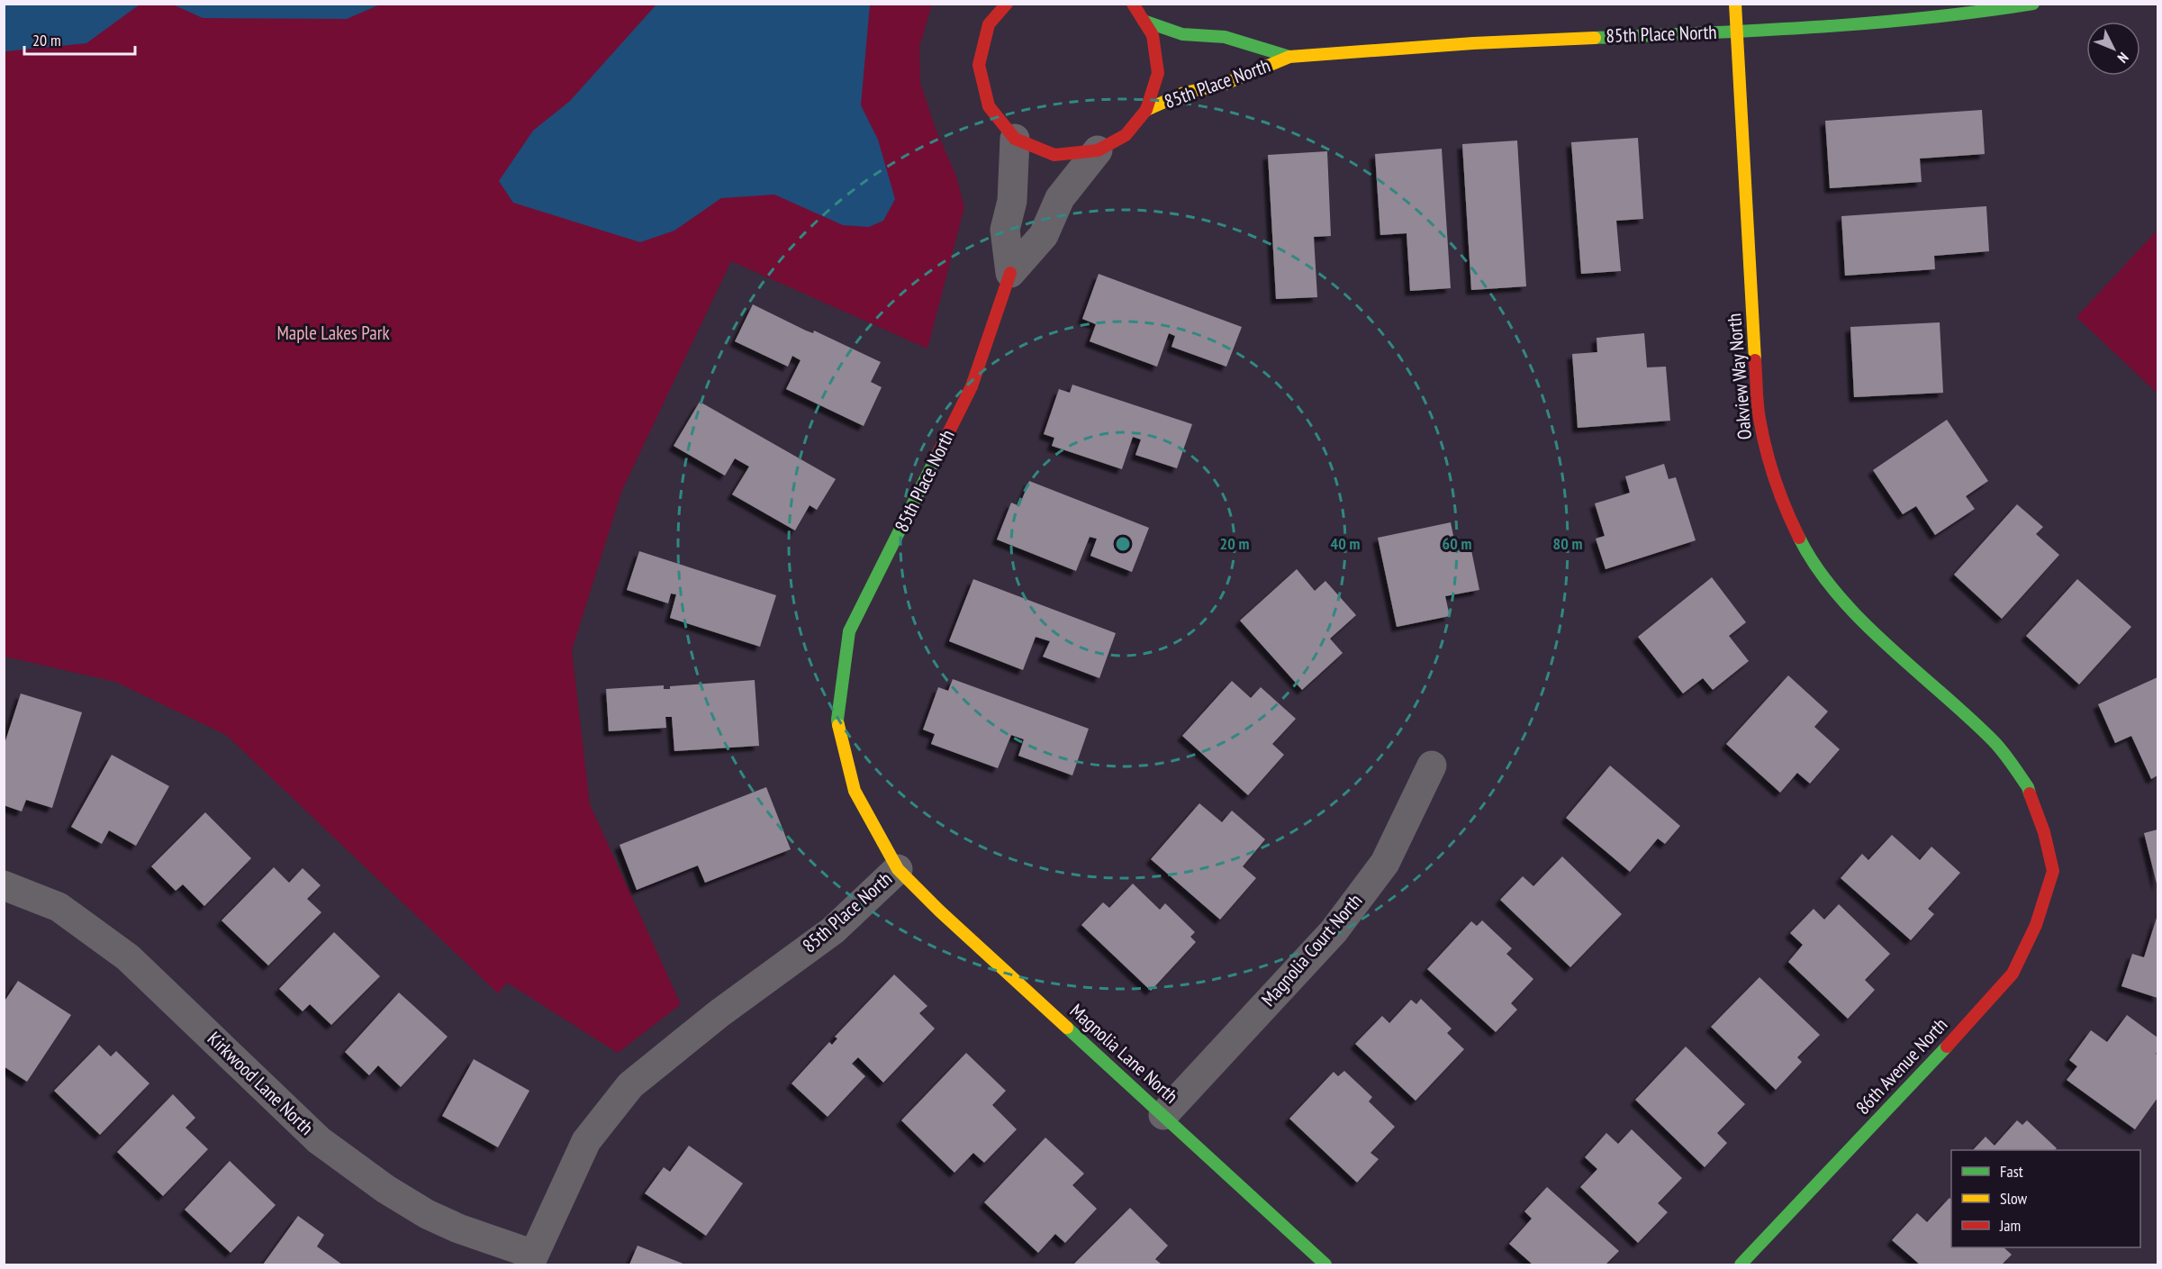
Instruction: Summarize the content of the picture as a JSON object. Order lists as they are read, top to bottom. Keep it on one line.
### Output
{"streets":{"street":["85th Place North","Oakview Way North","Magnolia Court North","Magnolia Lane North","86th Avenue North","Kirkwood Lane North"]},"crossings":[["85th Place North","Oakview Way North"],["85th Place North","Magnolia Lane North"],["85th Place North","Kirkwood Lane North"],["Oakview Way North","86th Avenue North"],["Magnolia Court North","Magnolia Lane North"]],"parks":["Maple Lakes Park"],"legend":["Fast","Slow","Jam"],"scale_bar":"20 m","north":"bottom right","rings":["20 m","40 m","60 m","80 m"]}
